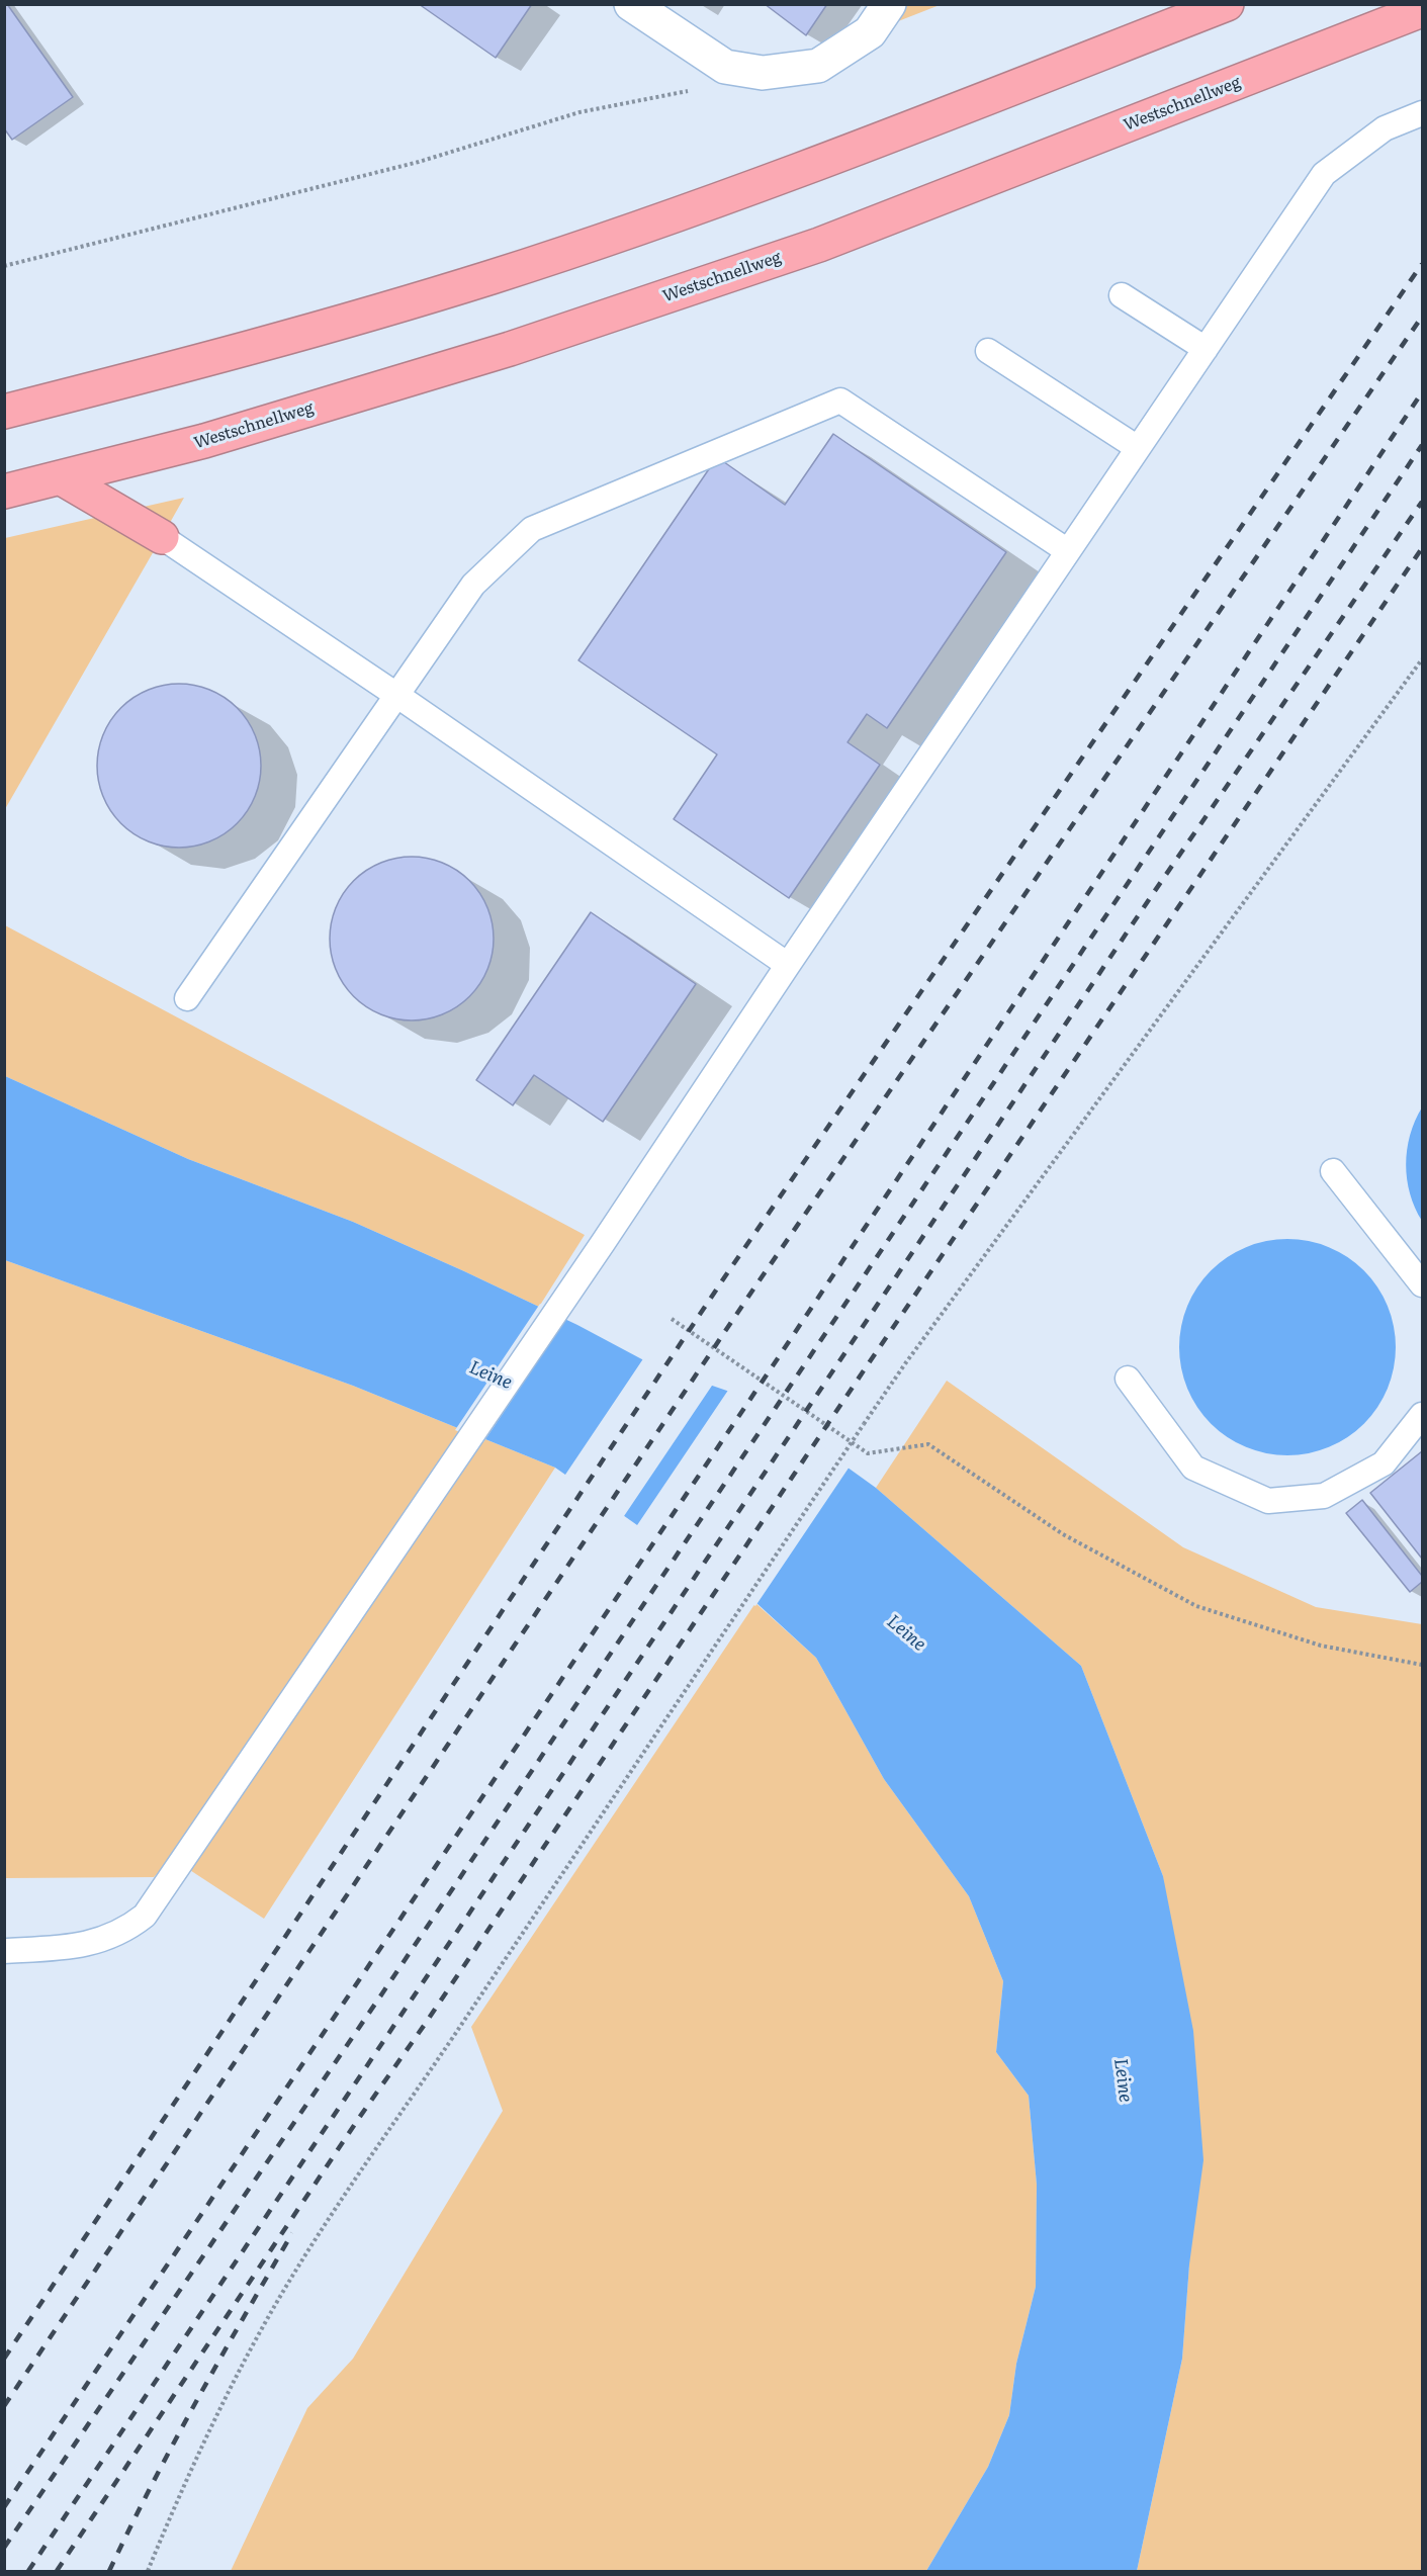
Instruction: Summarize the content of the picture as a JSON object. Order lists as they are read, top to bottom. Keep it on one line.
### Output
{"streets":{"highway":["Westschnellweg"]},"water":["Leine"]}
